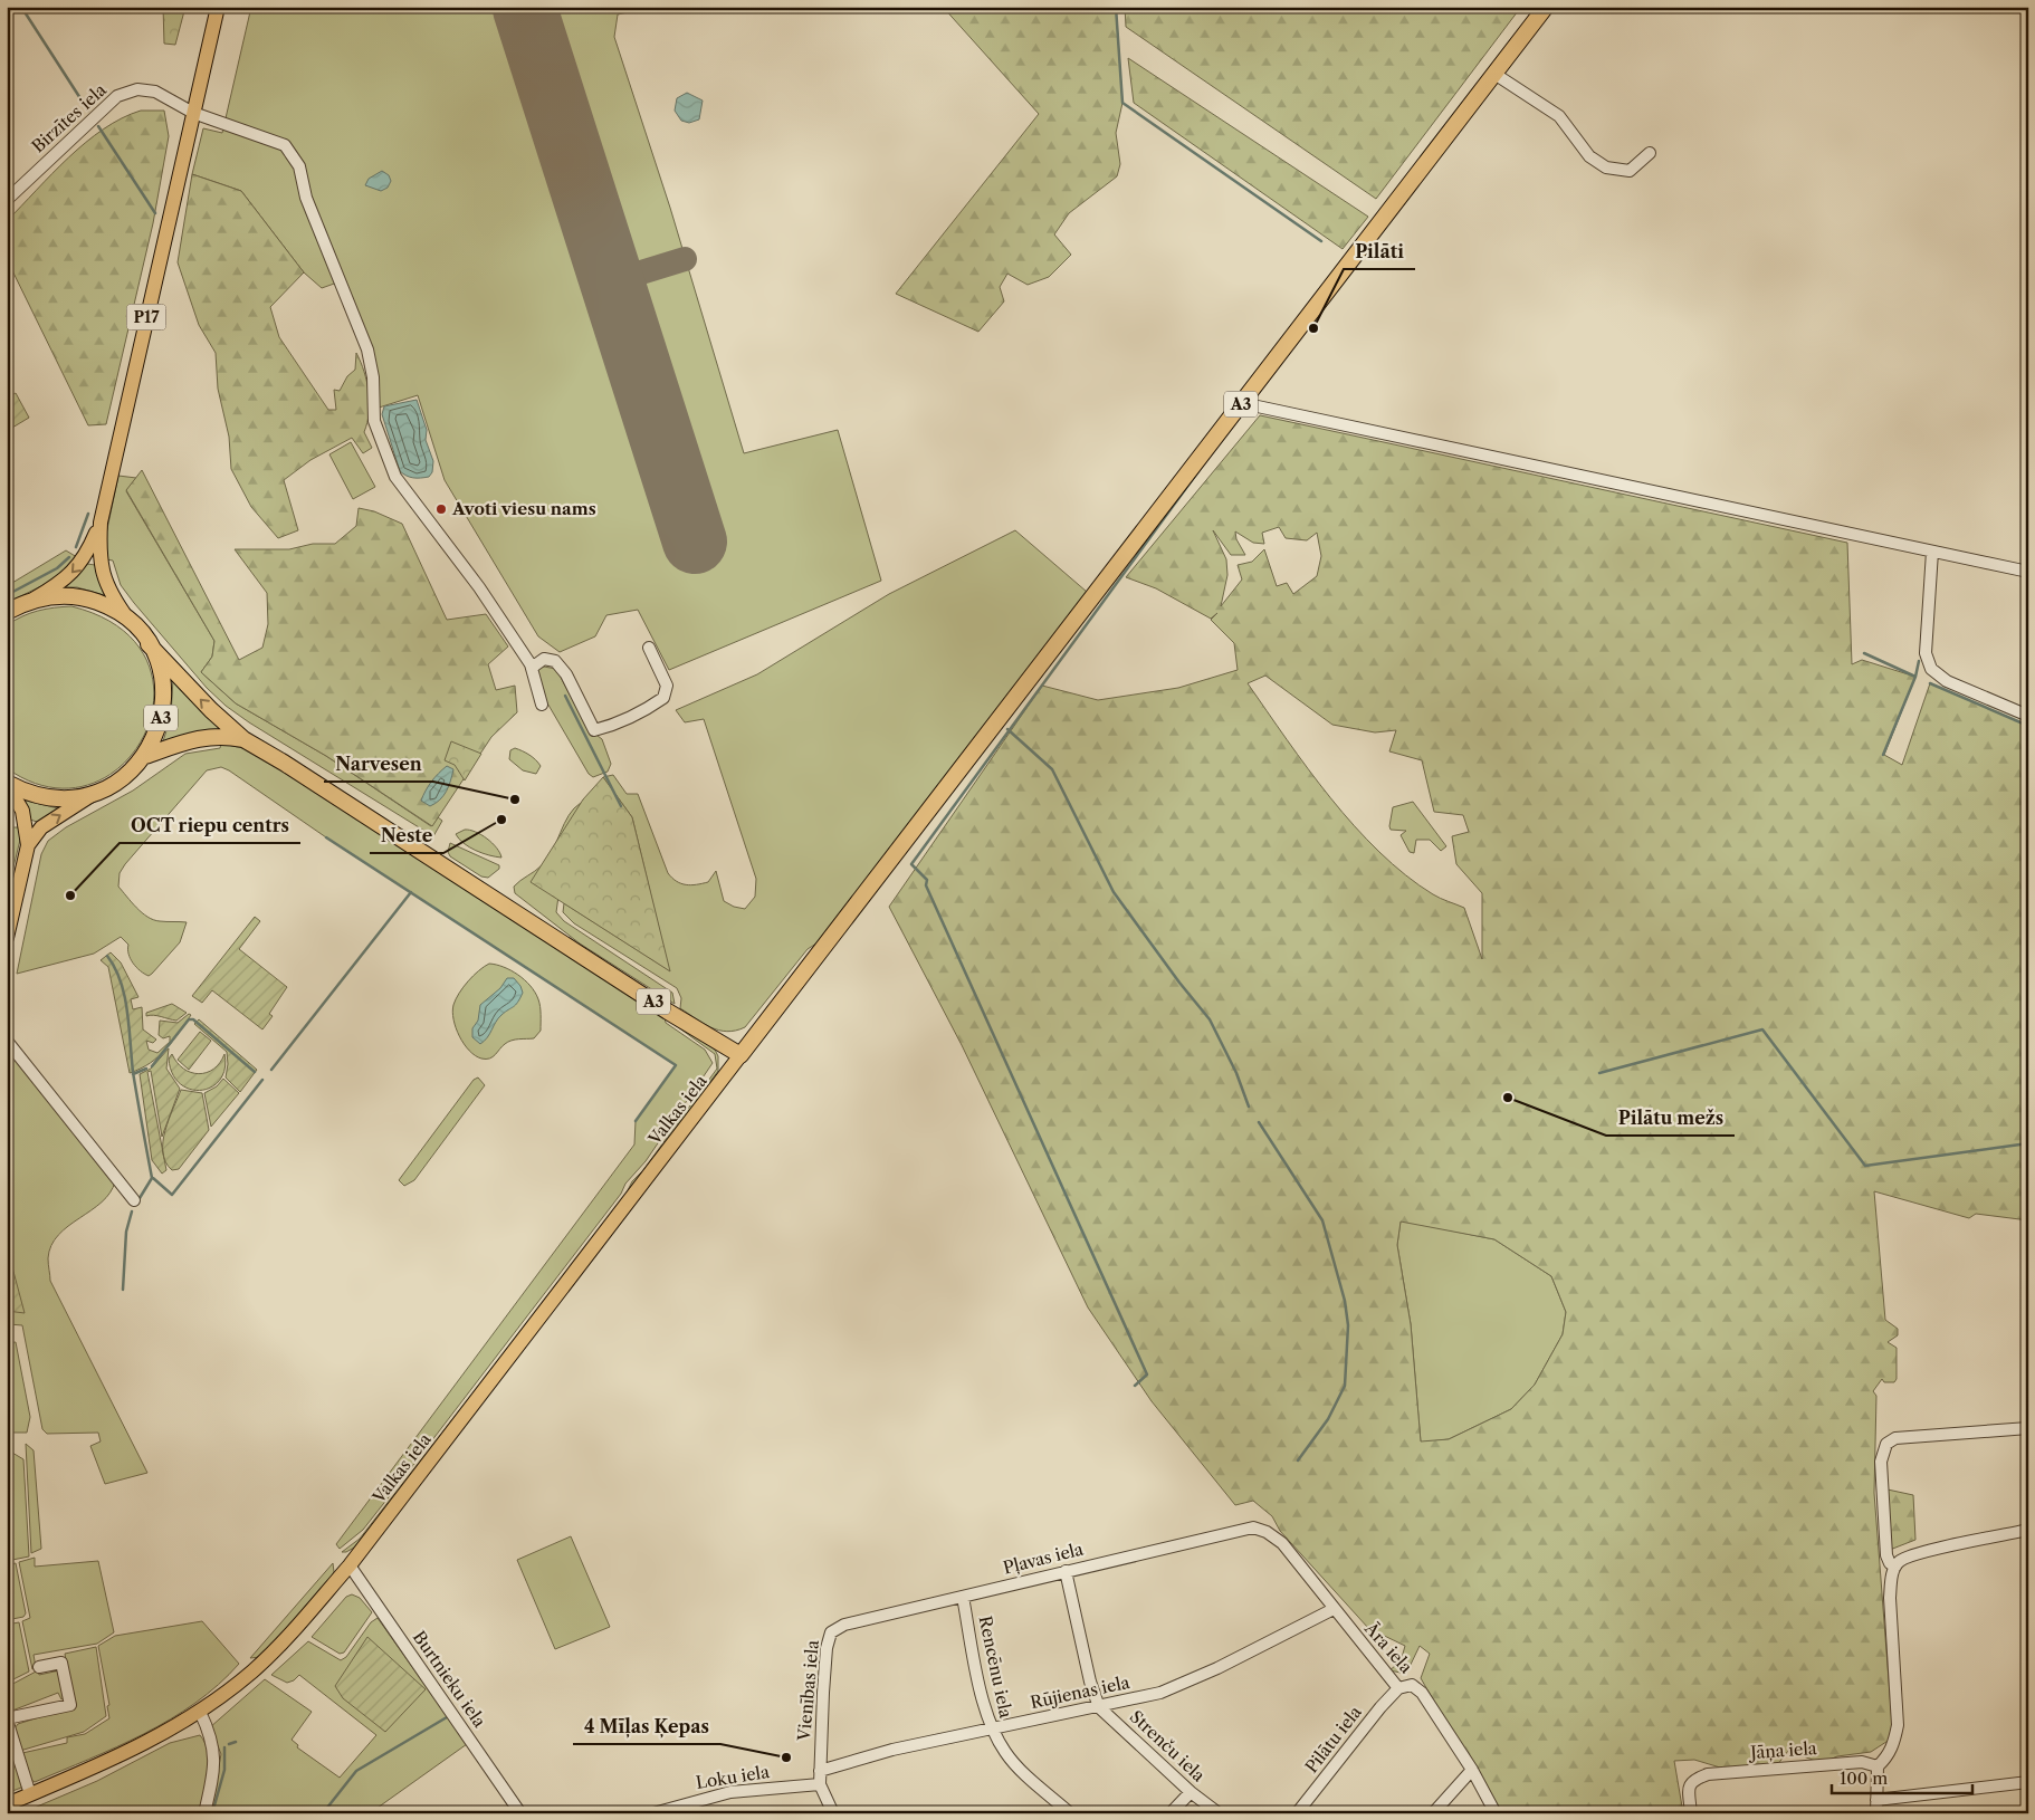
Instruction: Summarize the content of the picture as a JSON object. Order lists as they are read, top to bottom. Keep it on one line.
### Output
{"streets":{"highway":["A3"],"main road":["P17","Valkas iela"],"street":["Birzītes iela","Pļavas iela","Āra iela","Rencēnu iela","Burtnieku iela","Vienības iela","Rūjienas iela","Pilātu iela","Strenču iela","Jāņa iela","Loku iela"]},"crossings":[["Birzītes iela","P17"],["P17","A3"],["A3","Valkas iela"],["Valkas iela","Burtnieku iela"],["Pļavas iela","Āra iela"],["Pļavas iela","Rencēnu iela"],["Pļavas iela","Vienības iela"],["Pļavas iela","Strenču iela"],["Āra iela","Rūjienas iela"],["Āra iela","Pilātu iela"],["Rencēnu iela","Rūjienas iela"],["Vienības iela","Rūjienas iela"],["Vienības iela","Loku iela"],["Rūjienas iela","Strenču iela"]],"places":["Pilāti","Avoti viesu nams","Narvesen","Neste","OCT riepu centrs","Pilātu mežs","4 Mīļas Ķepas"],"scale_bar":"100 m"}
